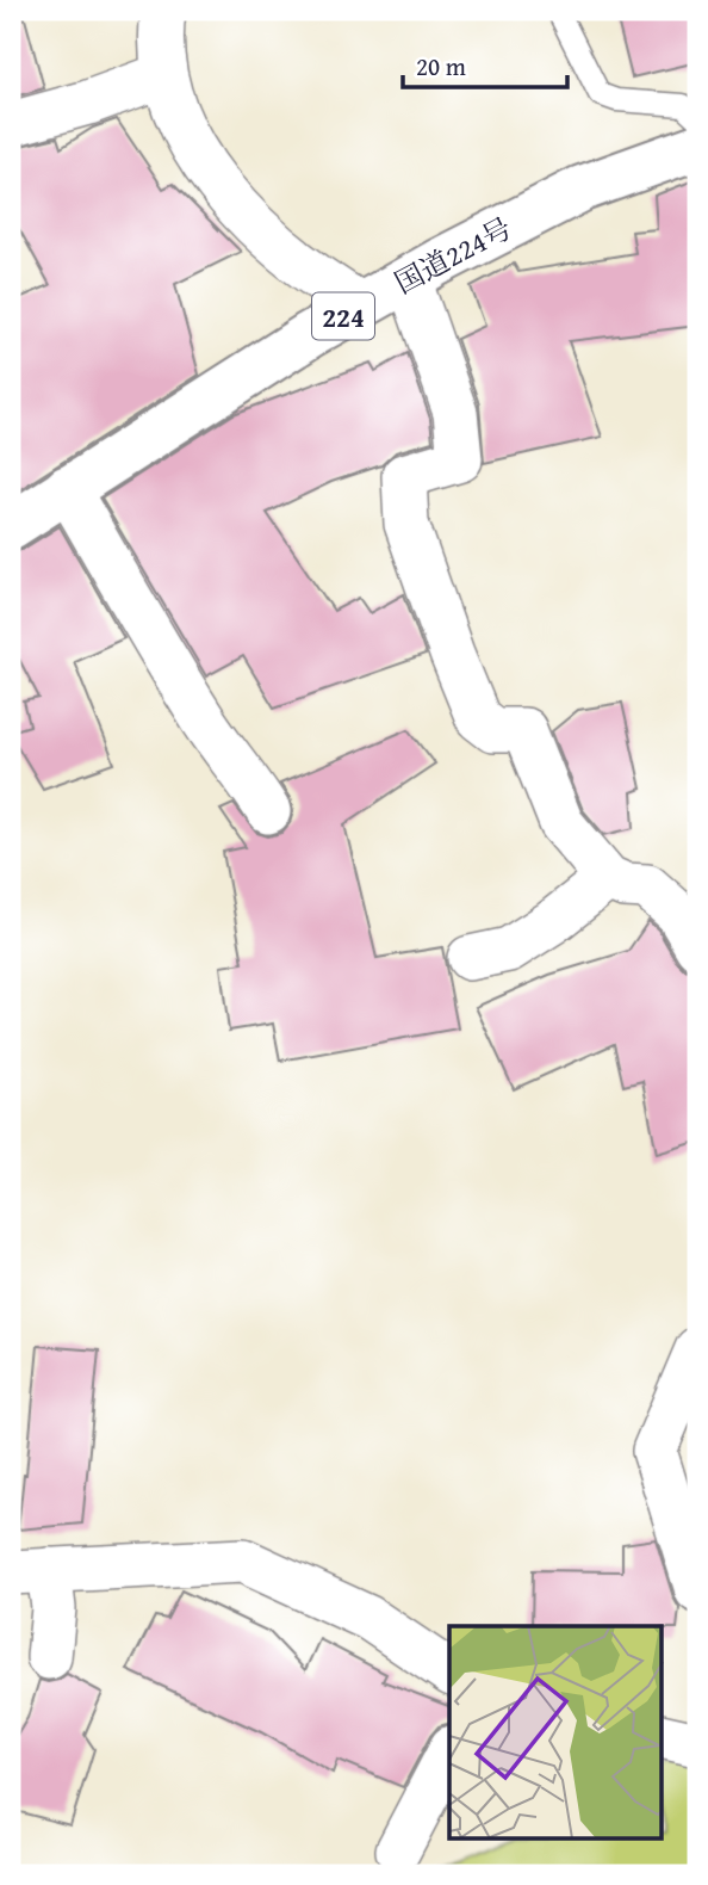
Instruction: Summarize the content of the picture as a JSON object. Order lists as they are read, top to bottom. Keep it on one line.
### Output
{"streets":{"highway":["国道224号","224"]},"scale_bar":"20 m"}
